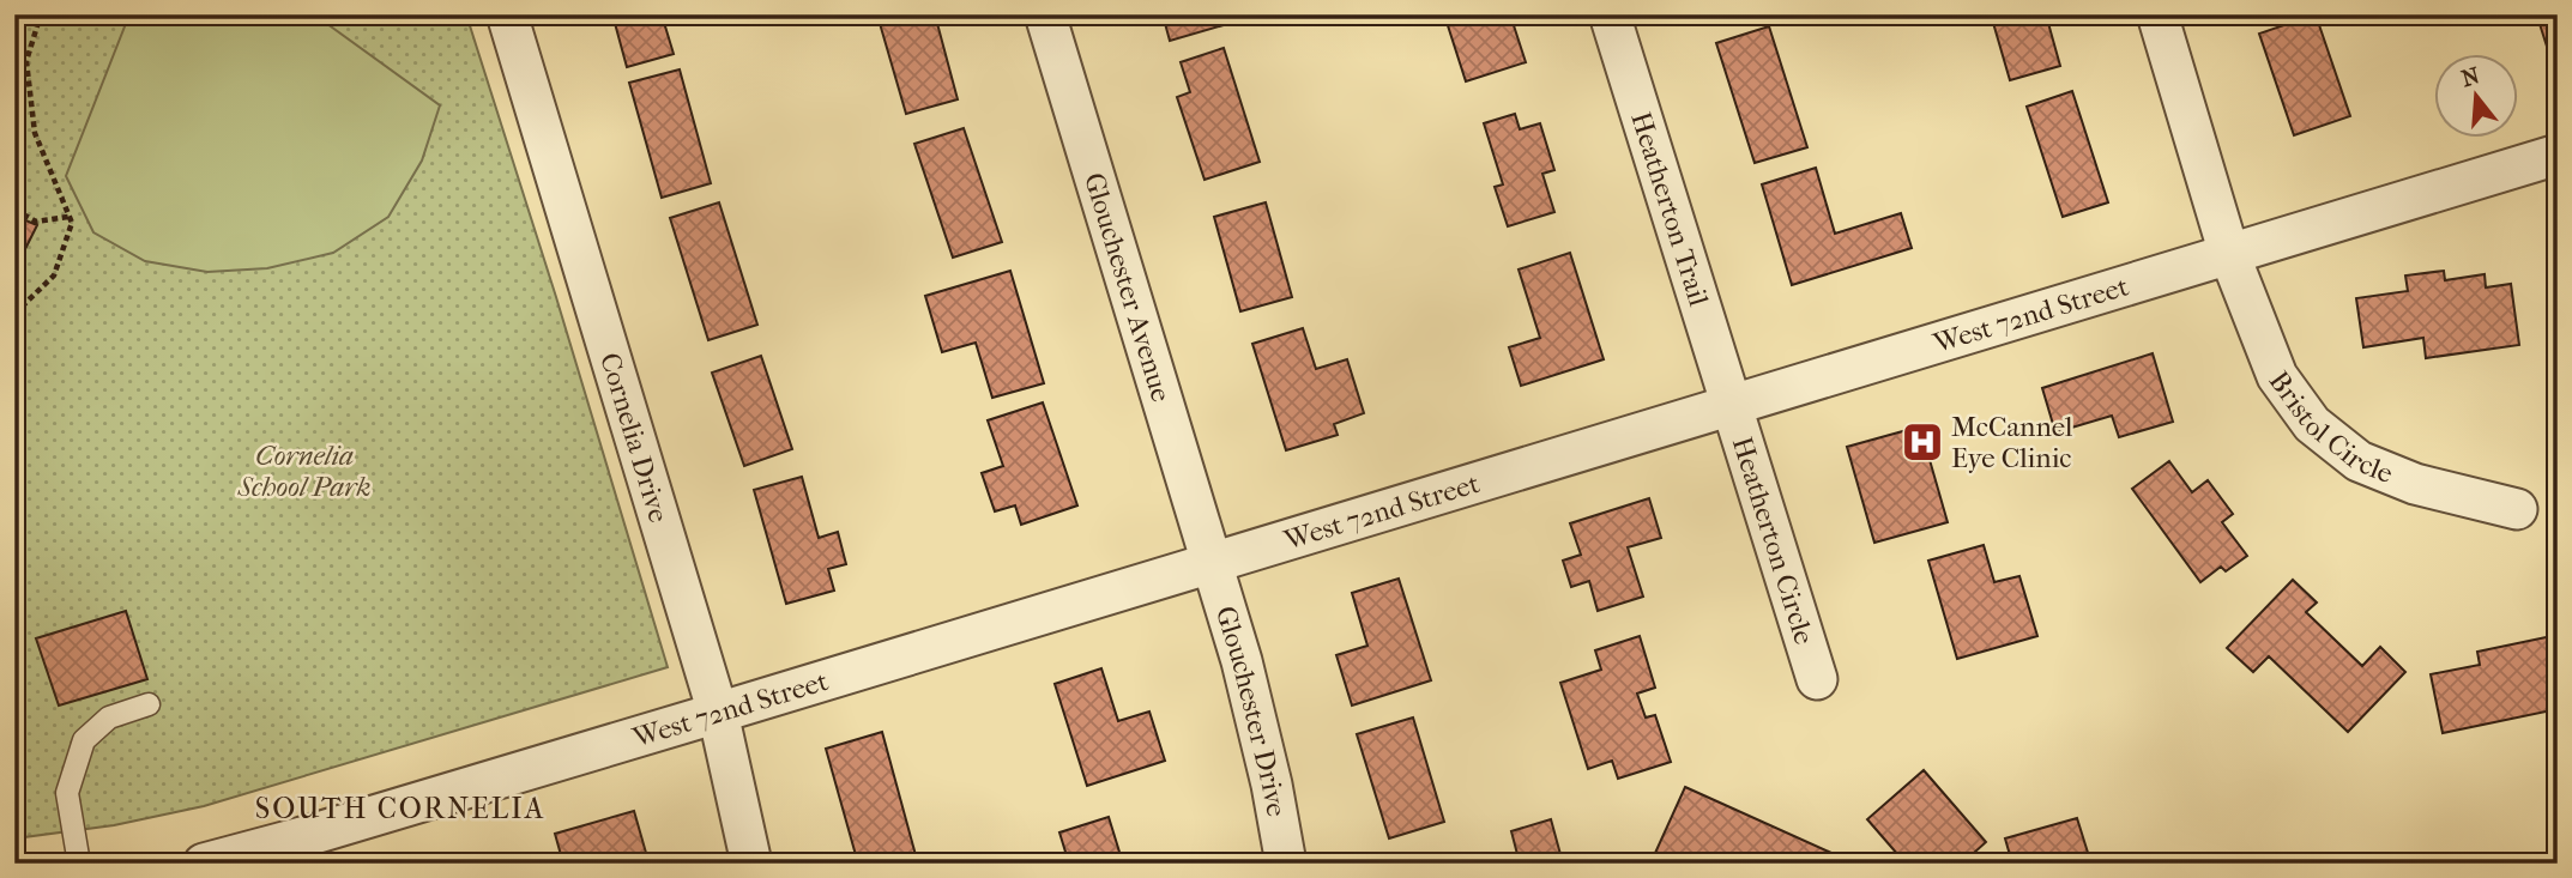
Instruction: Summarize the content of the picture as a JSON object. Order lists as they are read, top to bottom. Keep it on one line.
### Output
{"streets":{"street":["Heatherton Trail","Glouchester Avenue","West 72nd Street","Bristol Circle","Cornelia Drive","Heatherton Circle","Glouchester Drive"]},"crossings":[["Heatherton Trail","West 72nd Street"],["Heatherton Trail","Heatherton Circle"],["Glouchester Avenue","West 72nd Street"],["Glouchester Avenue","Glouchester Drive"],["West 72nd Street","Bristol Circle"],["West 72nd Street","Cornelia Drive"],["West 72nd Street","Heatherton Circle"],["West 72nd Street","Glouchester Drive"]],"districts":["SOUTH CORNELIA"],"parks":["Cornelia School Park"],"places":{"hospital":["McCannel Eye Clinic"]},"north":"top"}
